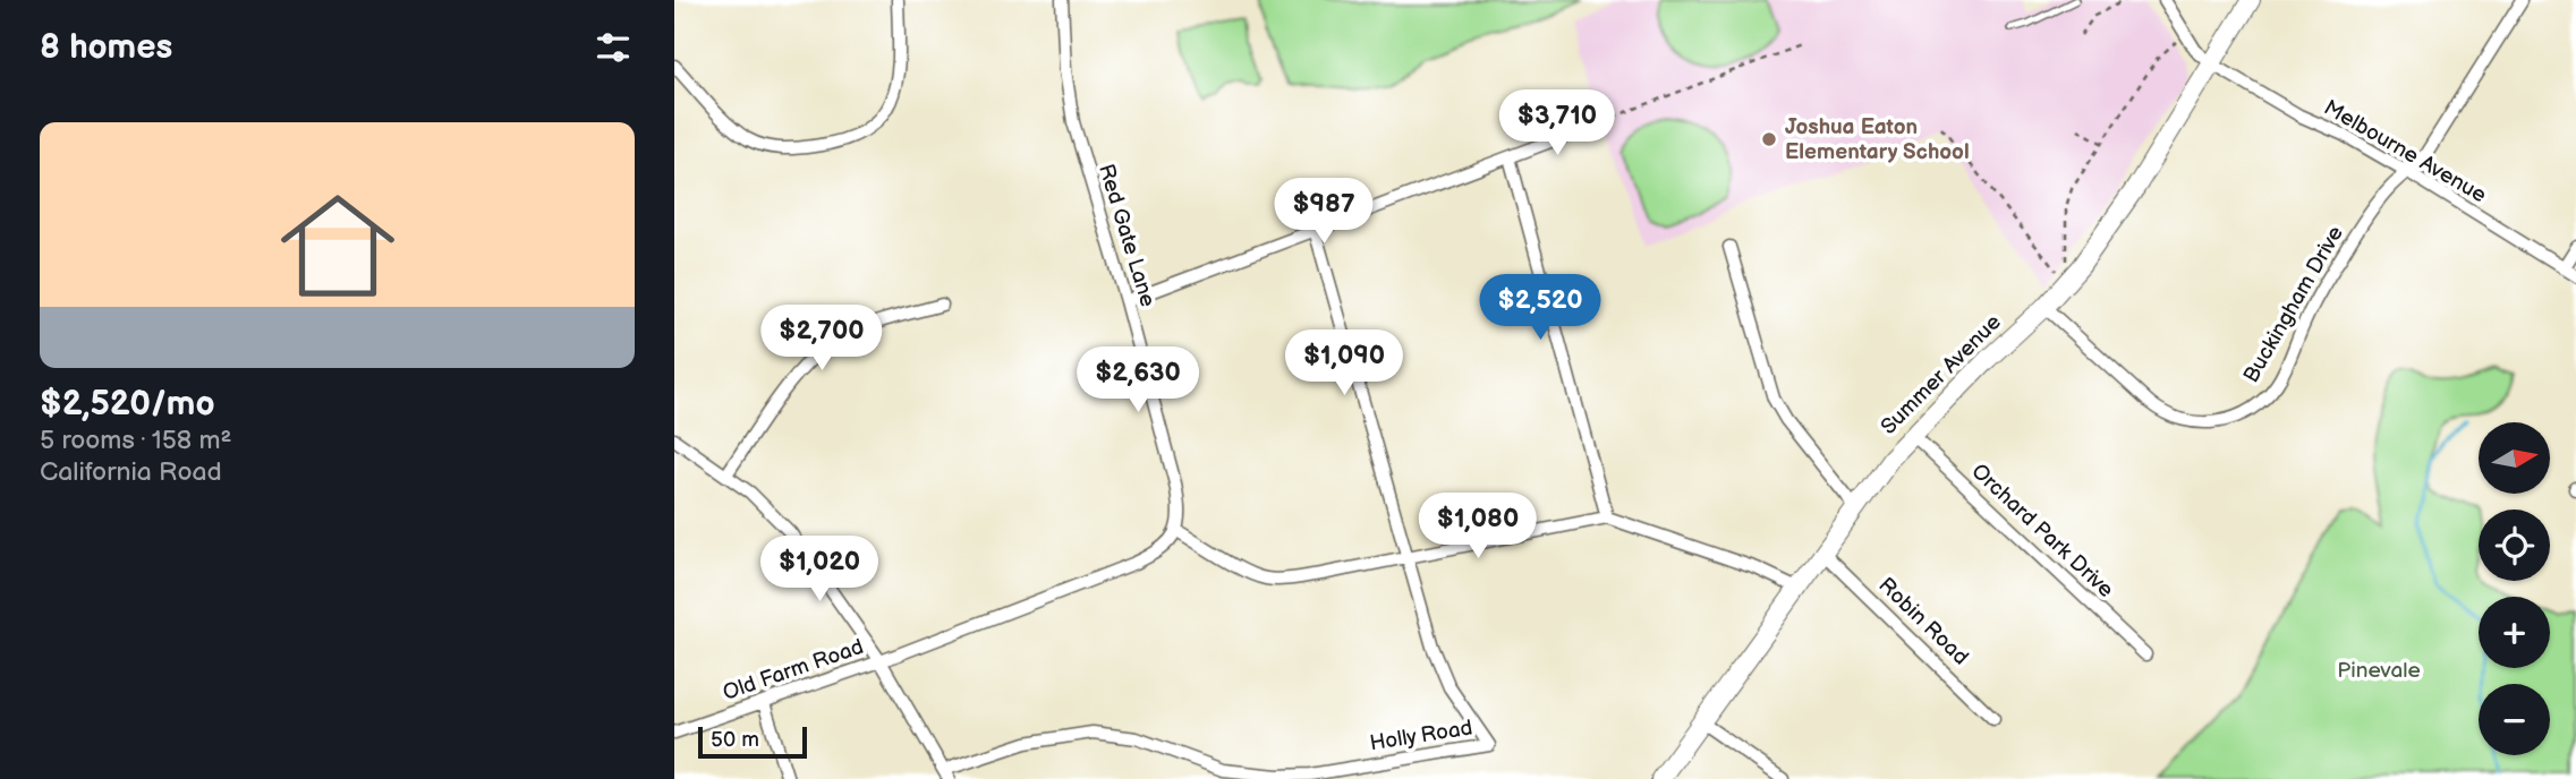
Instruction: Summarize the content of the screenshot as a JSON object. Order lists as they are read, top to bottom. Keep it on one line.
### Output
{"streets":{"street":["Melbourne Avenue","Red Gate Lane","Buckingham Drive","Summer Avenue","Orchard Park Drive","Robin Road","Old Farm Road","Holly Road"]},"crossings":[["Melbourne Avenue","Buckingham Drive"],["Melbourne Avenue","Summer Avenue"],["Buckingham Drive","Summer Avenue"],["Summer Avenue","Orchard Park Drive"],["Summer Avenue","Robin Road"]],"parks":["Pinevale"],"places":["Joshua Eaton Elementary School"],"scale_bar":"50 m","north":"right","page":{"heading":"8 homes","price":["$3,710","$987","$2,520","$2,700","$1,090","$2,630","$1,080","$1,020"],"list":[{"name":"$2,520/mo","note":"5 rooms · 158 m² · California Road"}],"map_buttons":["+","−"],"scale":"50 m"}}
